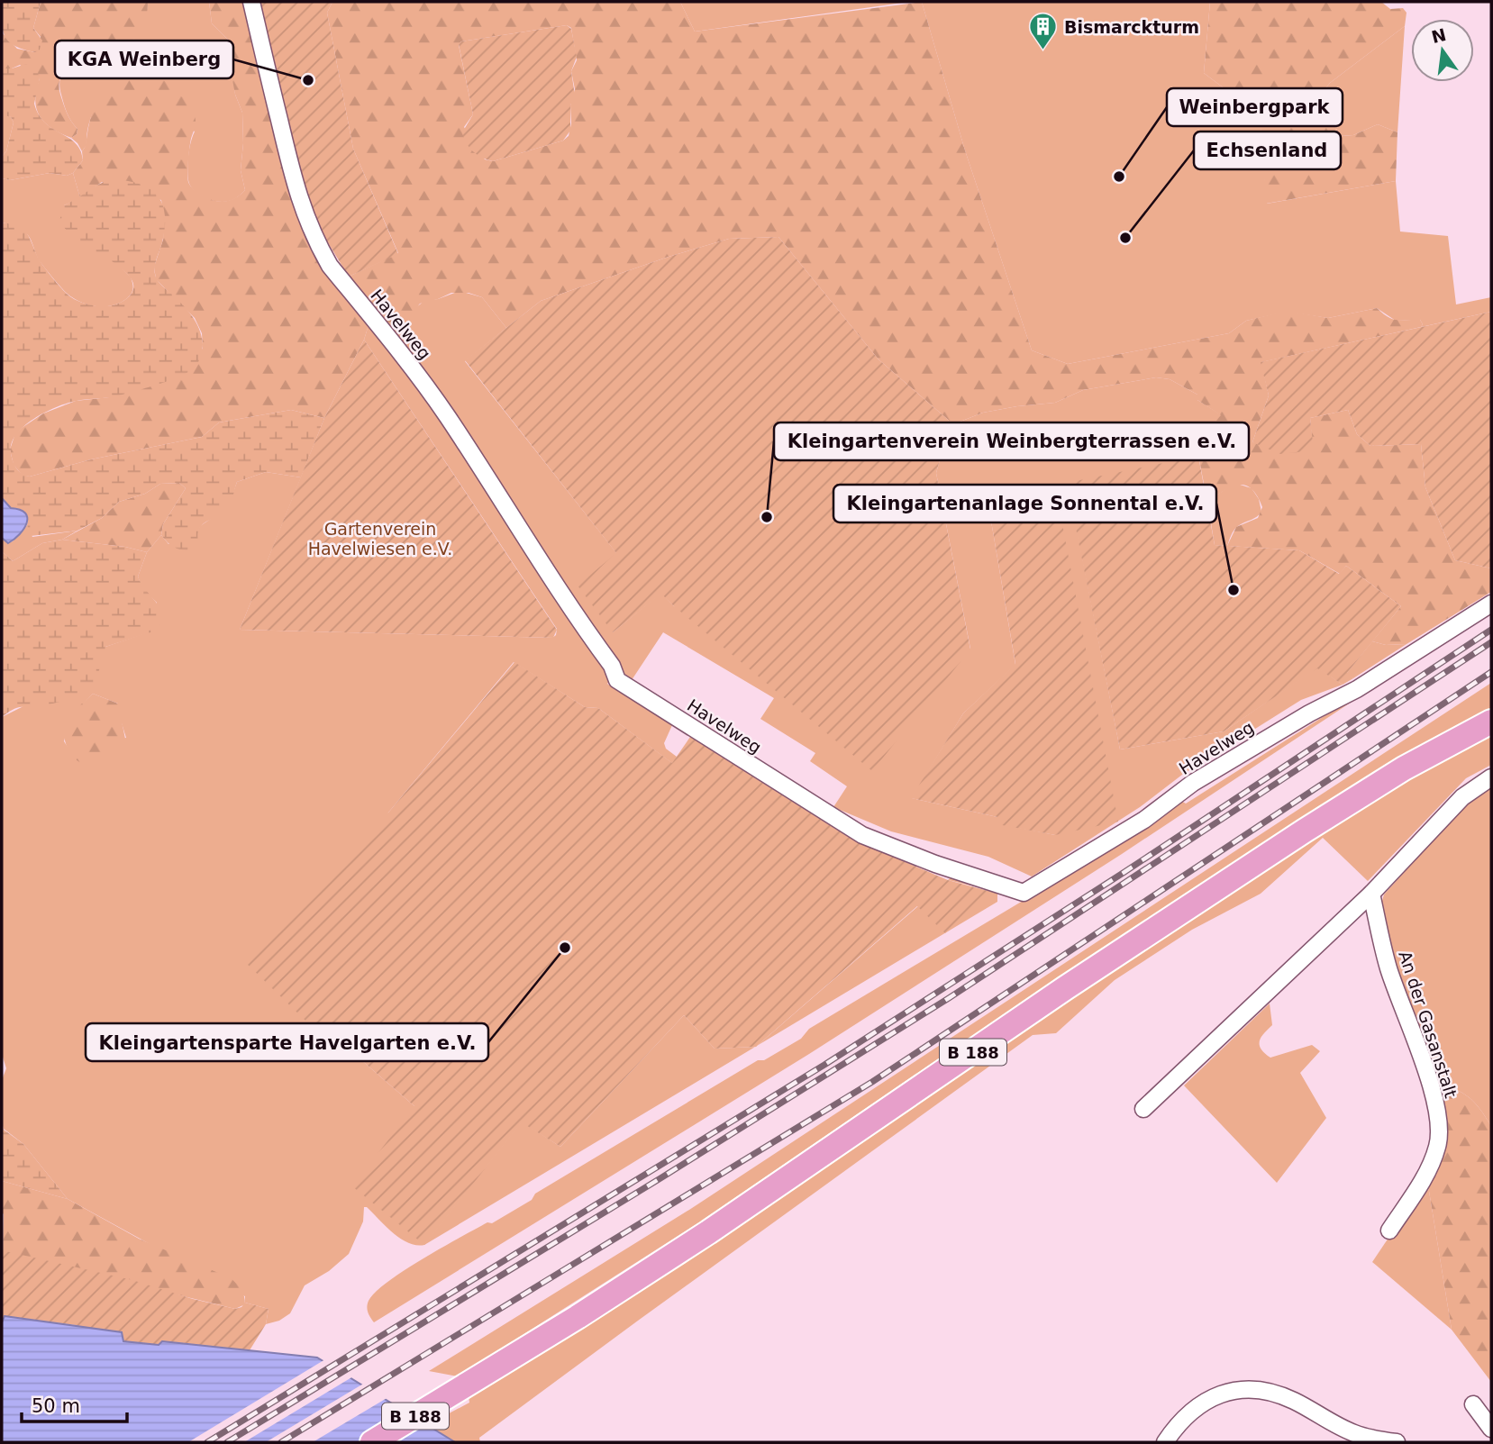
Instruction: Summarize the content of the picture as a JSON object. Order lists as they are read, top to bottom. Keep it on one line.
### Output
{"streets":{"main road":["B 188"],"street":["Havelweg","An der Gasanstalt"]},"parks":["Gartenverein Havelwiesen e.V."],"places":{"building":["Bismarckturm"],"other":["KGA Weinberg","Weinbergpark","Echsenland","Kleingartenverein Weinbergterrassen e.V.","Kleingartenanlage Sonnental e.V.","Kleingartensparte Havelgarten e.V."]},"scale_bar":"50 m","north":"top"}
